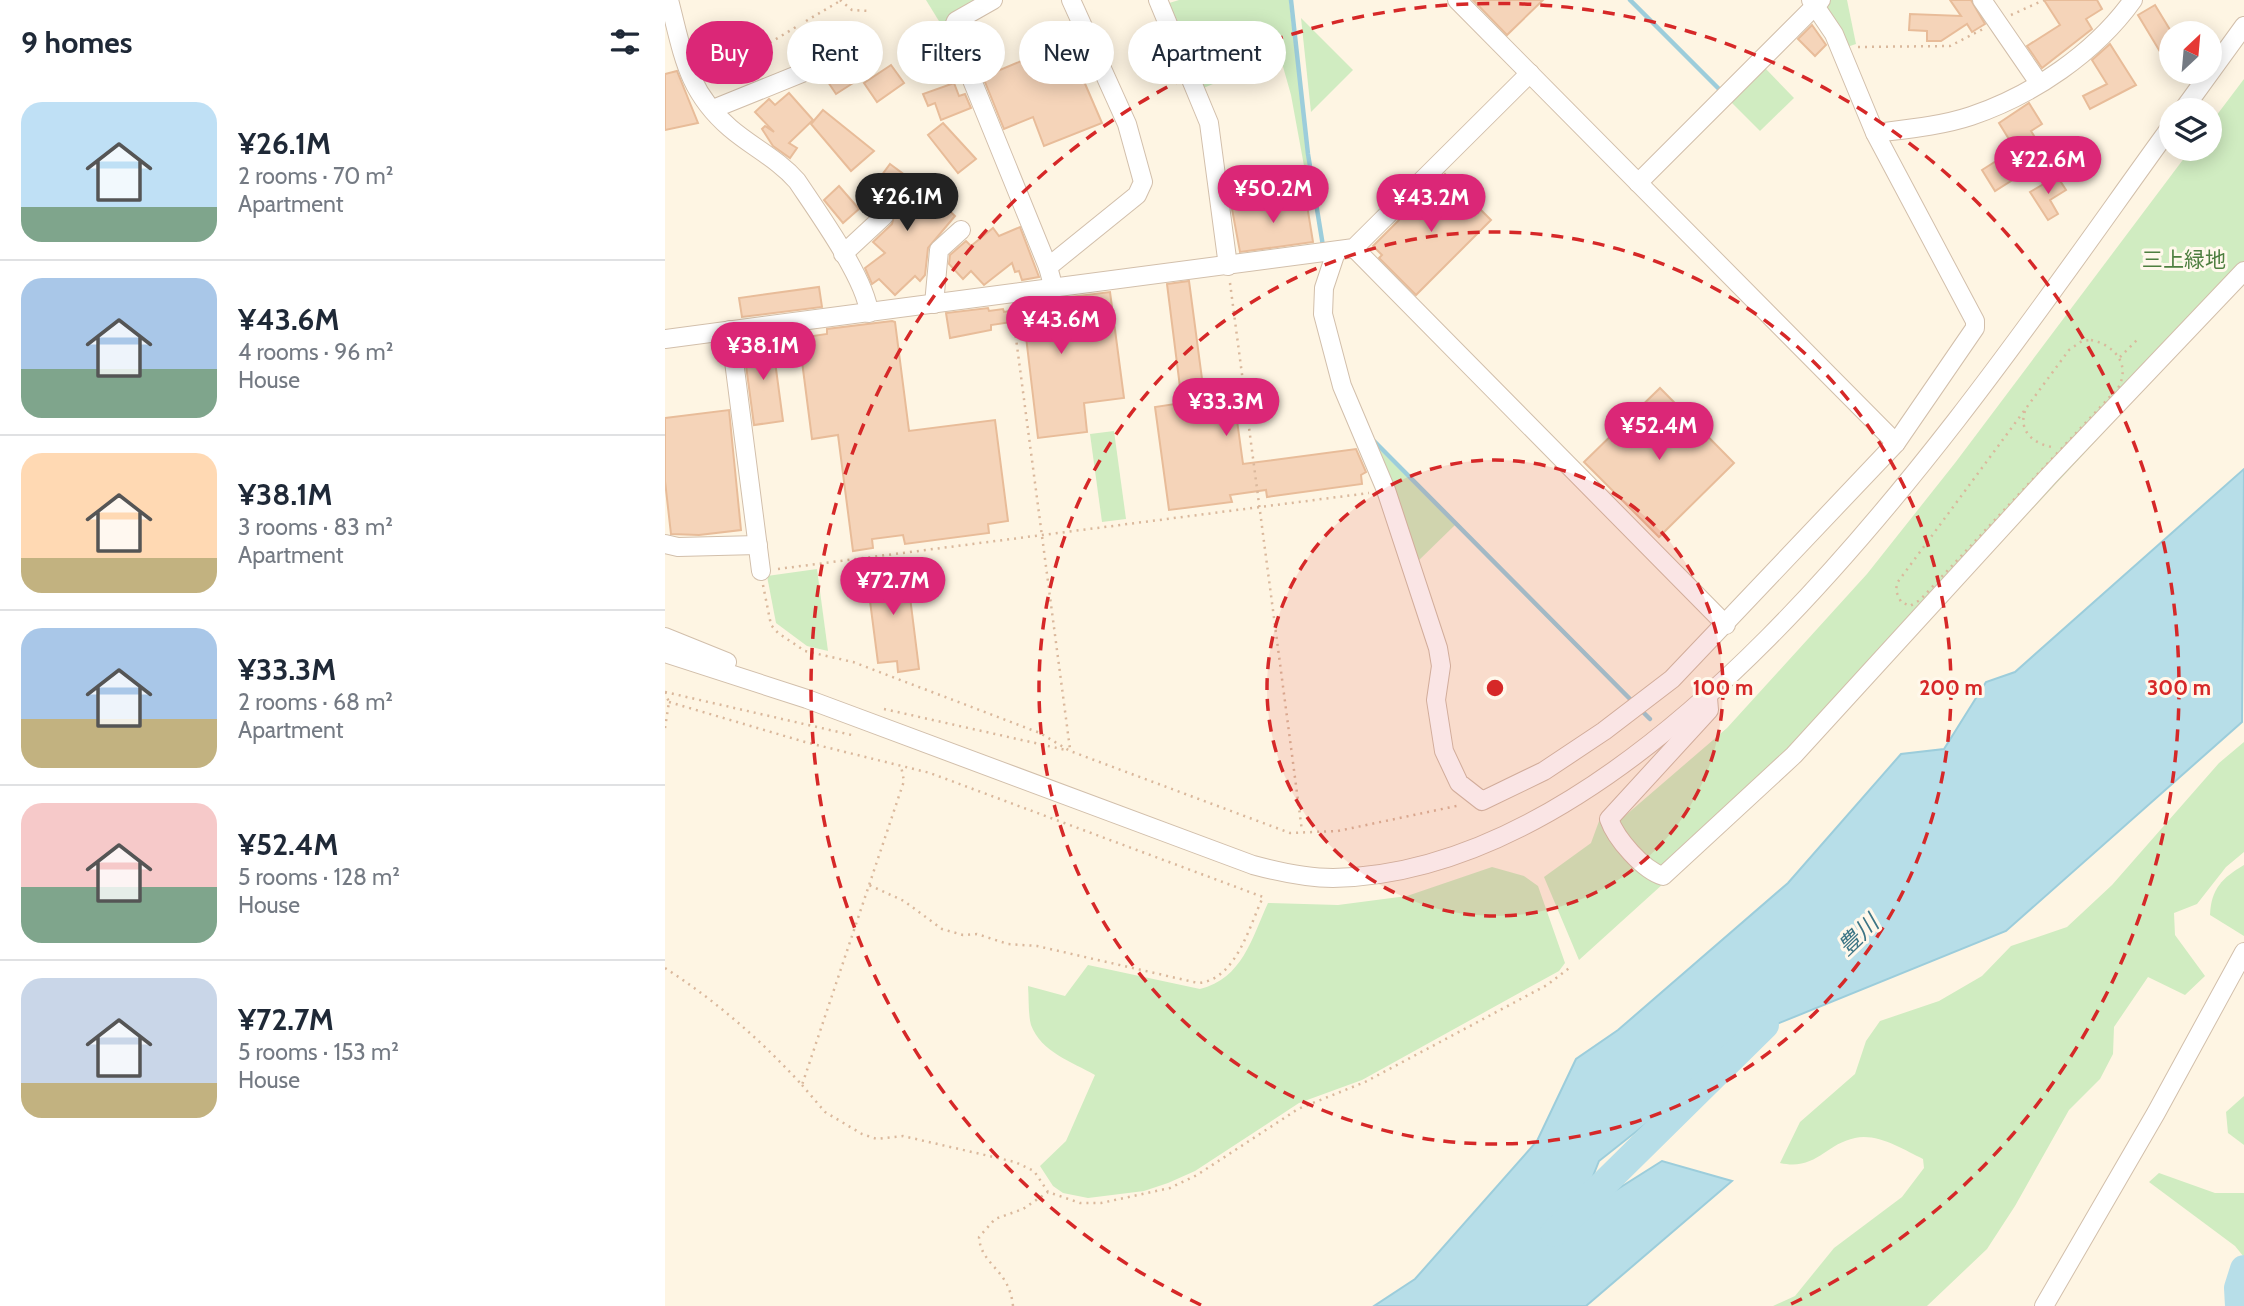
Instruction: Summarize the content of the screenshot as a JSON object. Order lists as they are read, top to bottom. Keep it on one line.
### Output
{"water":["豊川"],"parks":["三上緑地"],"north":"top right","page":{"heading":"9 homes","chip":["Buy","Rent","Filters","New","Apartment"],"list":[{"name":"¥26.1M","note":"2 rooms · 70 m² · Apartment"},{"name":"¥43.6M","note":"4 rooms · 96 m² · House"},{"name":"¥38.1M","note":"3 rooms · 83 m² · Apartment"},{"name":"¥33.3M","note":"2 rooms · 68 m² · Apartment"},{"name":"¥52.4M","note":"5 rooms · 128 m² · House"},{"name":"¥72.7M","note":"5 rooms · 153 m² · House"}],"price":["¥22.6M","¥50.2M","¥26.1M","¥43.2M","¥43.6M","¥38.1M","¥33.3M","¥52.4M","¥72.7M"]},"rings":["100 m","200 m","300 m"]}
